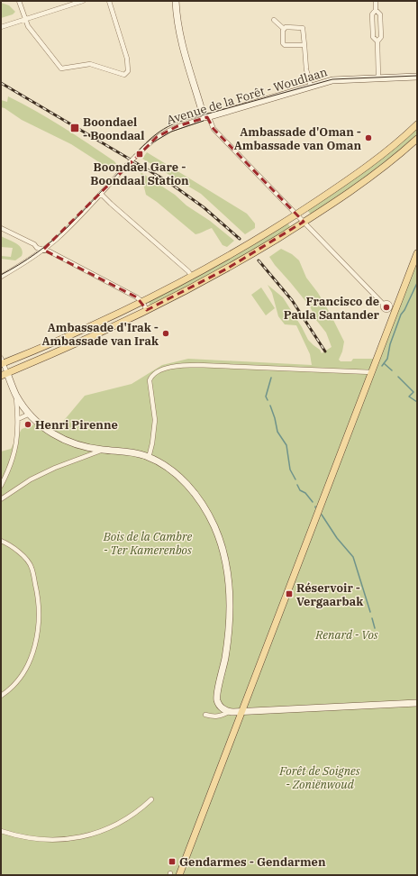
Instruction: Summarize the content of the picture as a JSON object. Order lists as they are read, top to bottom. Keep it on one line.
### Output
{"streets":{"street":["Avenue de la Forêt - Woudlaan"]},"parks":["Bois de la Cambre - Ter Kamerenbos","Renard - Vos","Forêt de Soignes - Zoniënwoud"],"places":{"transit":["Boondael - Boondaal","Boondael Gare - Boondaal Station","Réservoir - Vergaarbak","Gendarmes - Gendarmen"],"other":["Ambassade d'Oman - Ambassade van Oman","Francisco de Paula Santander","Ambassade d'Irak - Ambassade van Irak","Henri Pirenne"]}}
